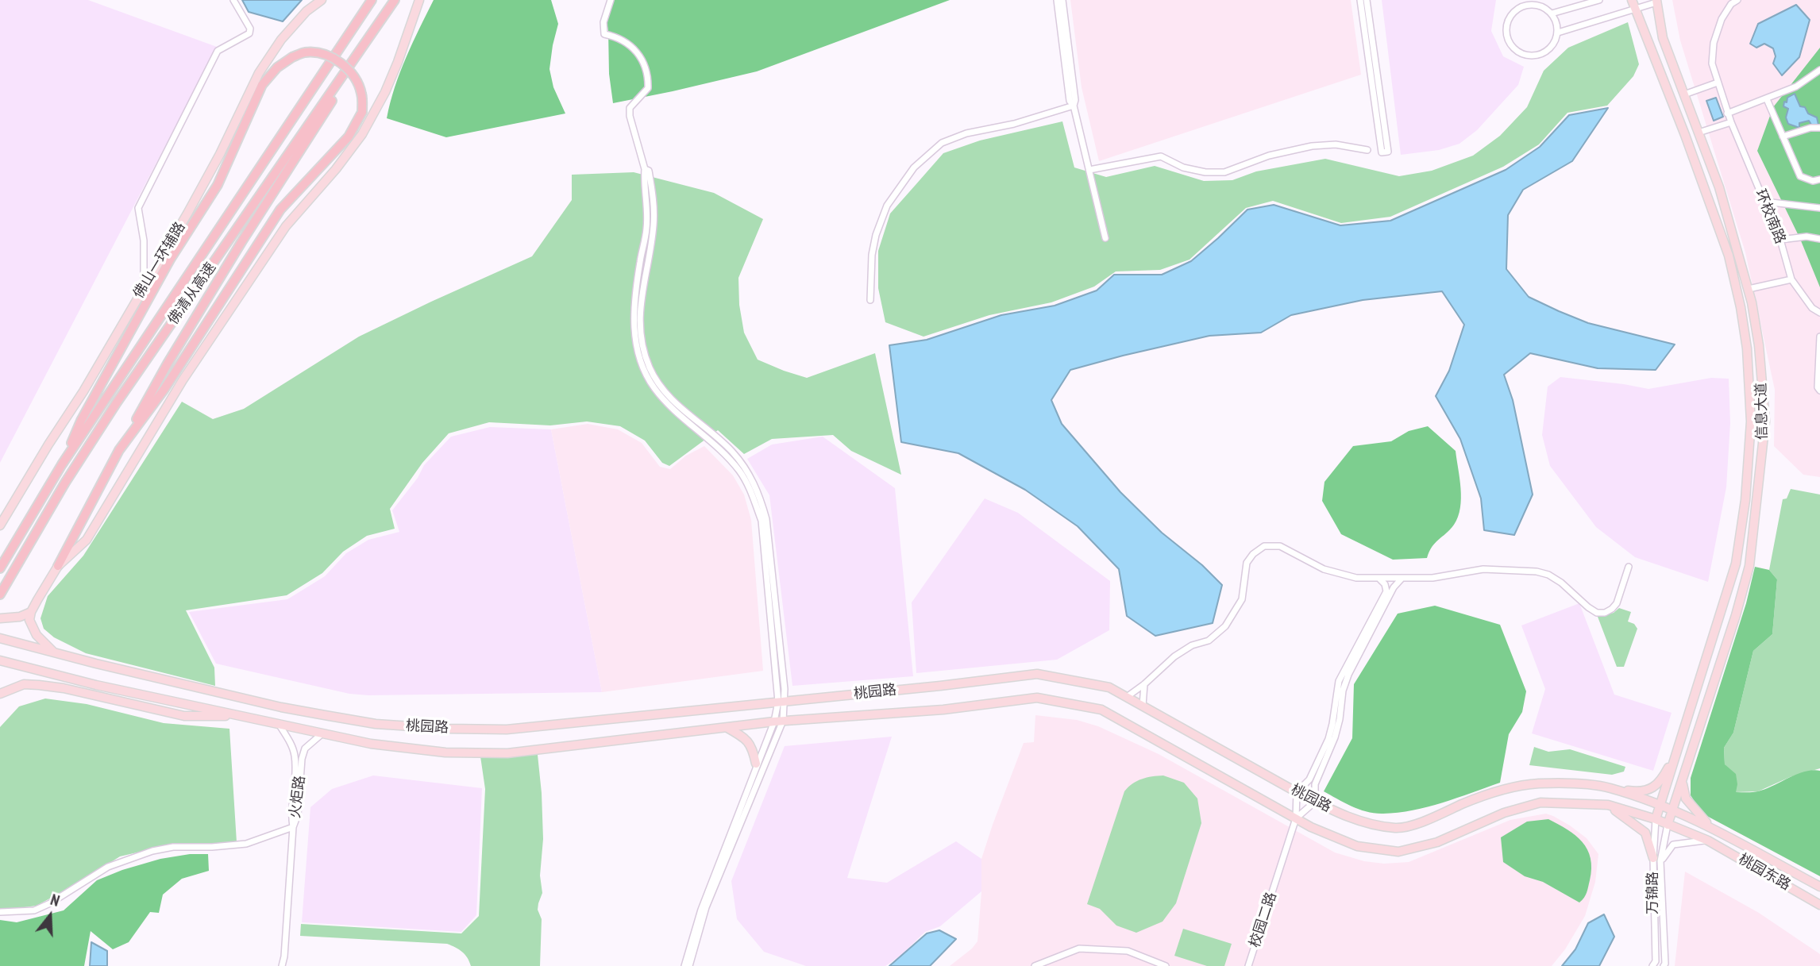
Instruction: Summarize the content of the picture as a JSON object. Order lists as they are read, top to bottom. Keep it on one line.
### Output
{"streets":{"highway":["佛清从高速"],"main road":["佛山一环辅路","信息大道","桃园路","桃园东路"],"street":["环校南路","火炬路","万锦路","校园二路"]},"crossings":[["信息大道","桃园路"],["信息大道","万锦路"],["桃园路","火炬路"],["桃园路","桃园东路"],["桃园路","万锦路"],["桃园路","校园二路"]],"north":"top"}
